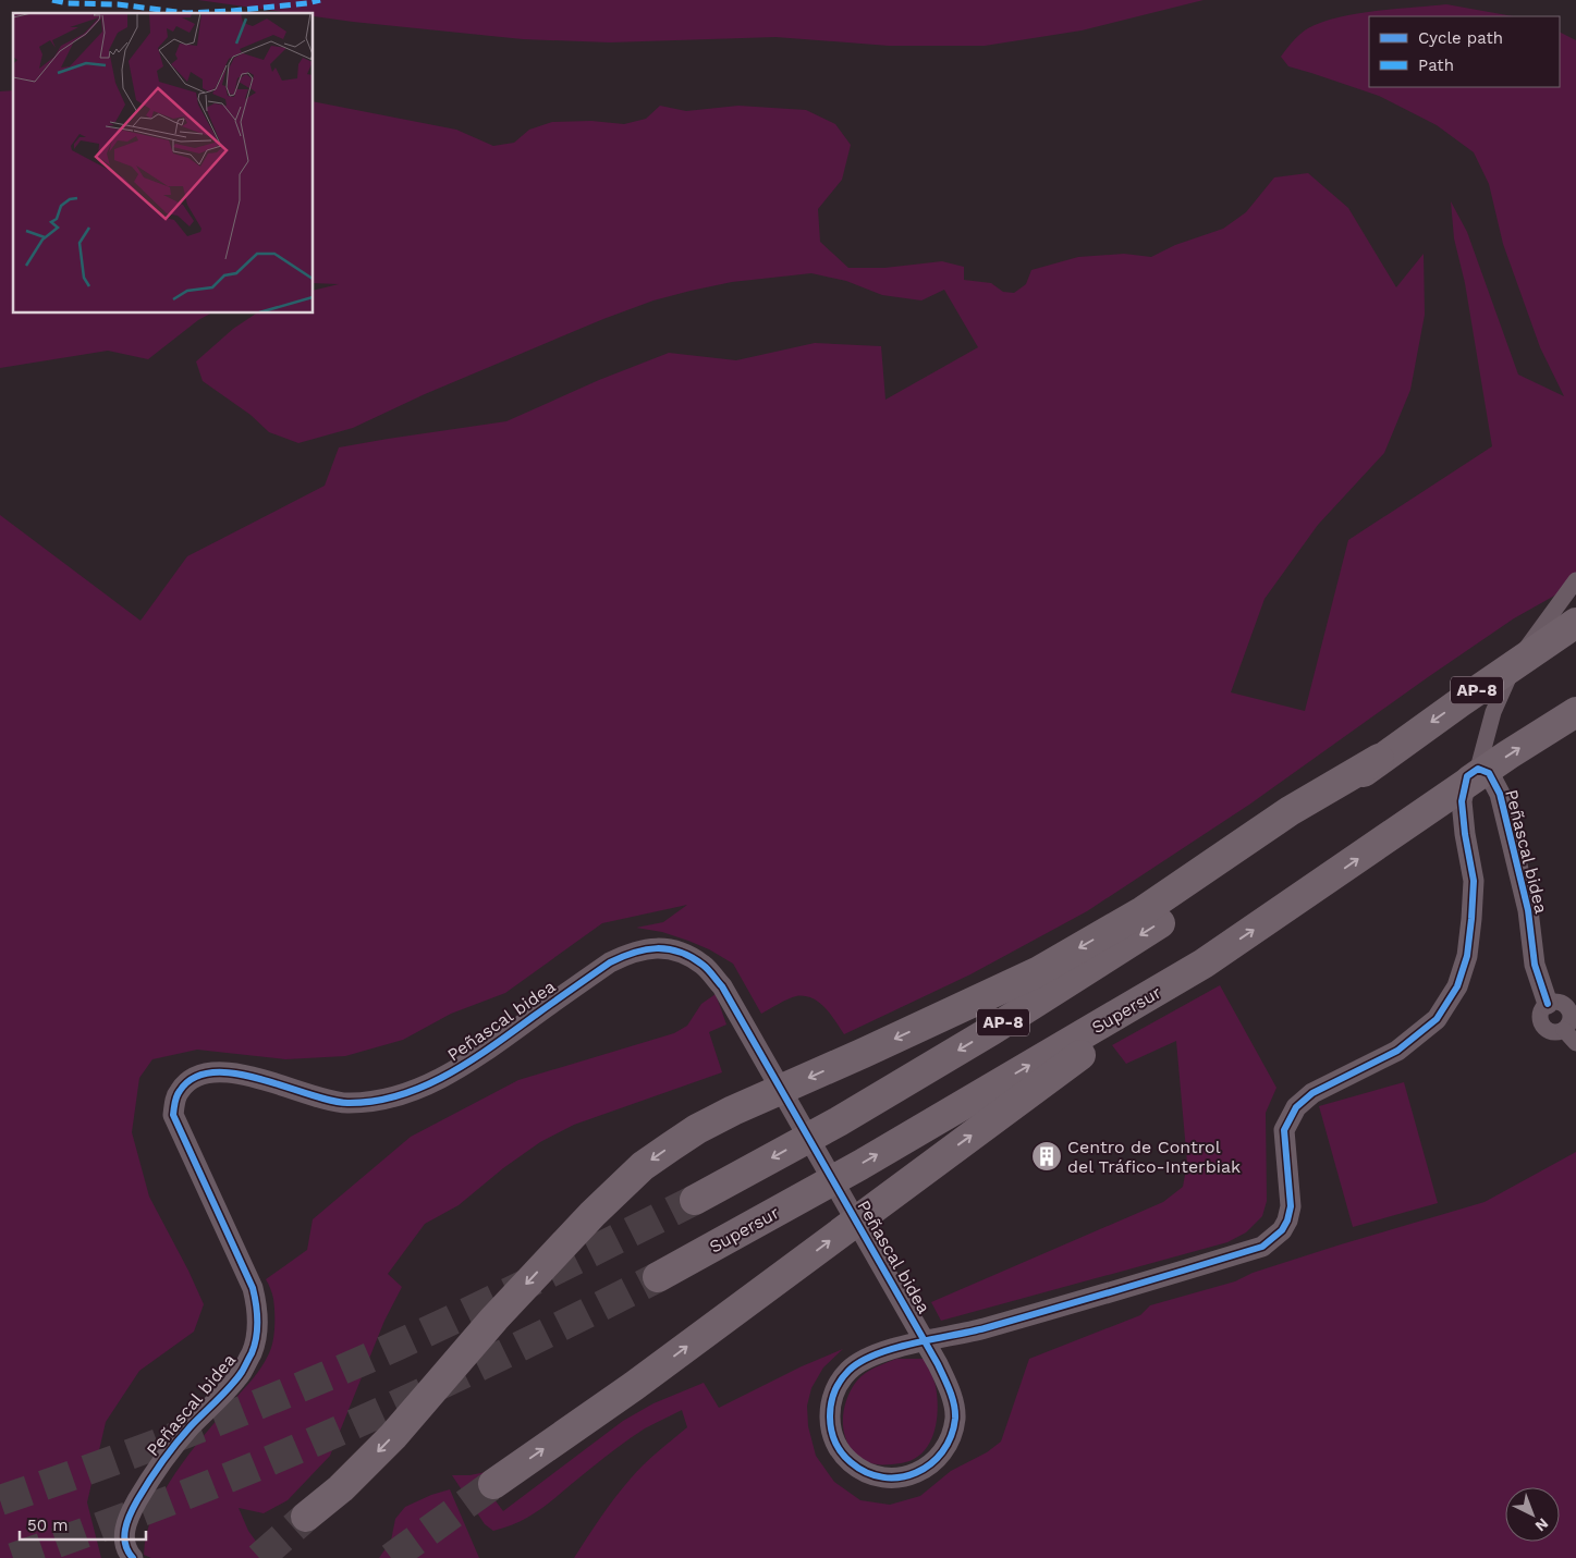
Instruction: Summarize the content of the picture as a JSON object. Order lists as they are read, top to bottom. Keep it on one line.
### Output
{"streets":{"highway":["AP-8","Supersur"],"street":["Peñascal bidea"]},"crossings":[["AP-8","Supersur"]],"places":{"building":["Centro de Control del Tráfico-Interbiak"]},"legend":["Cycle path","Path"],"scale_bar":"50 m","north":"bottom right"}
